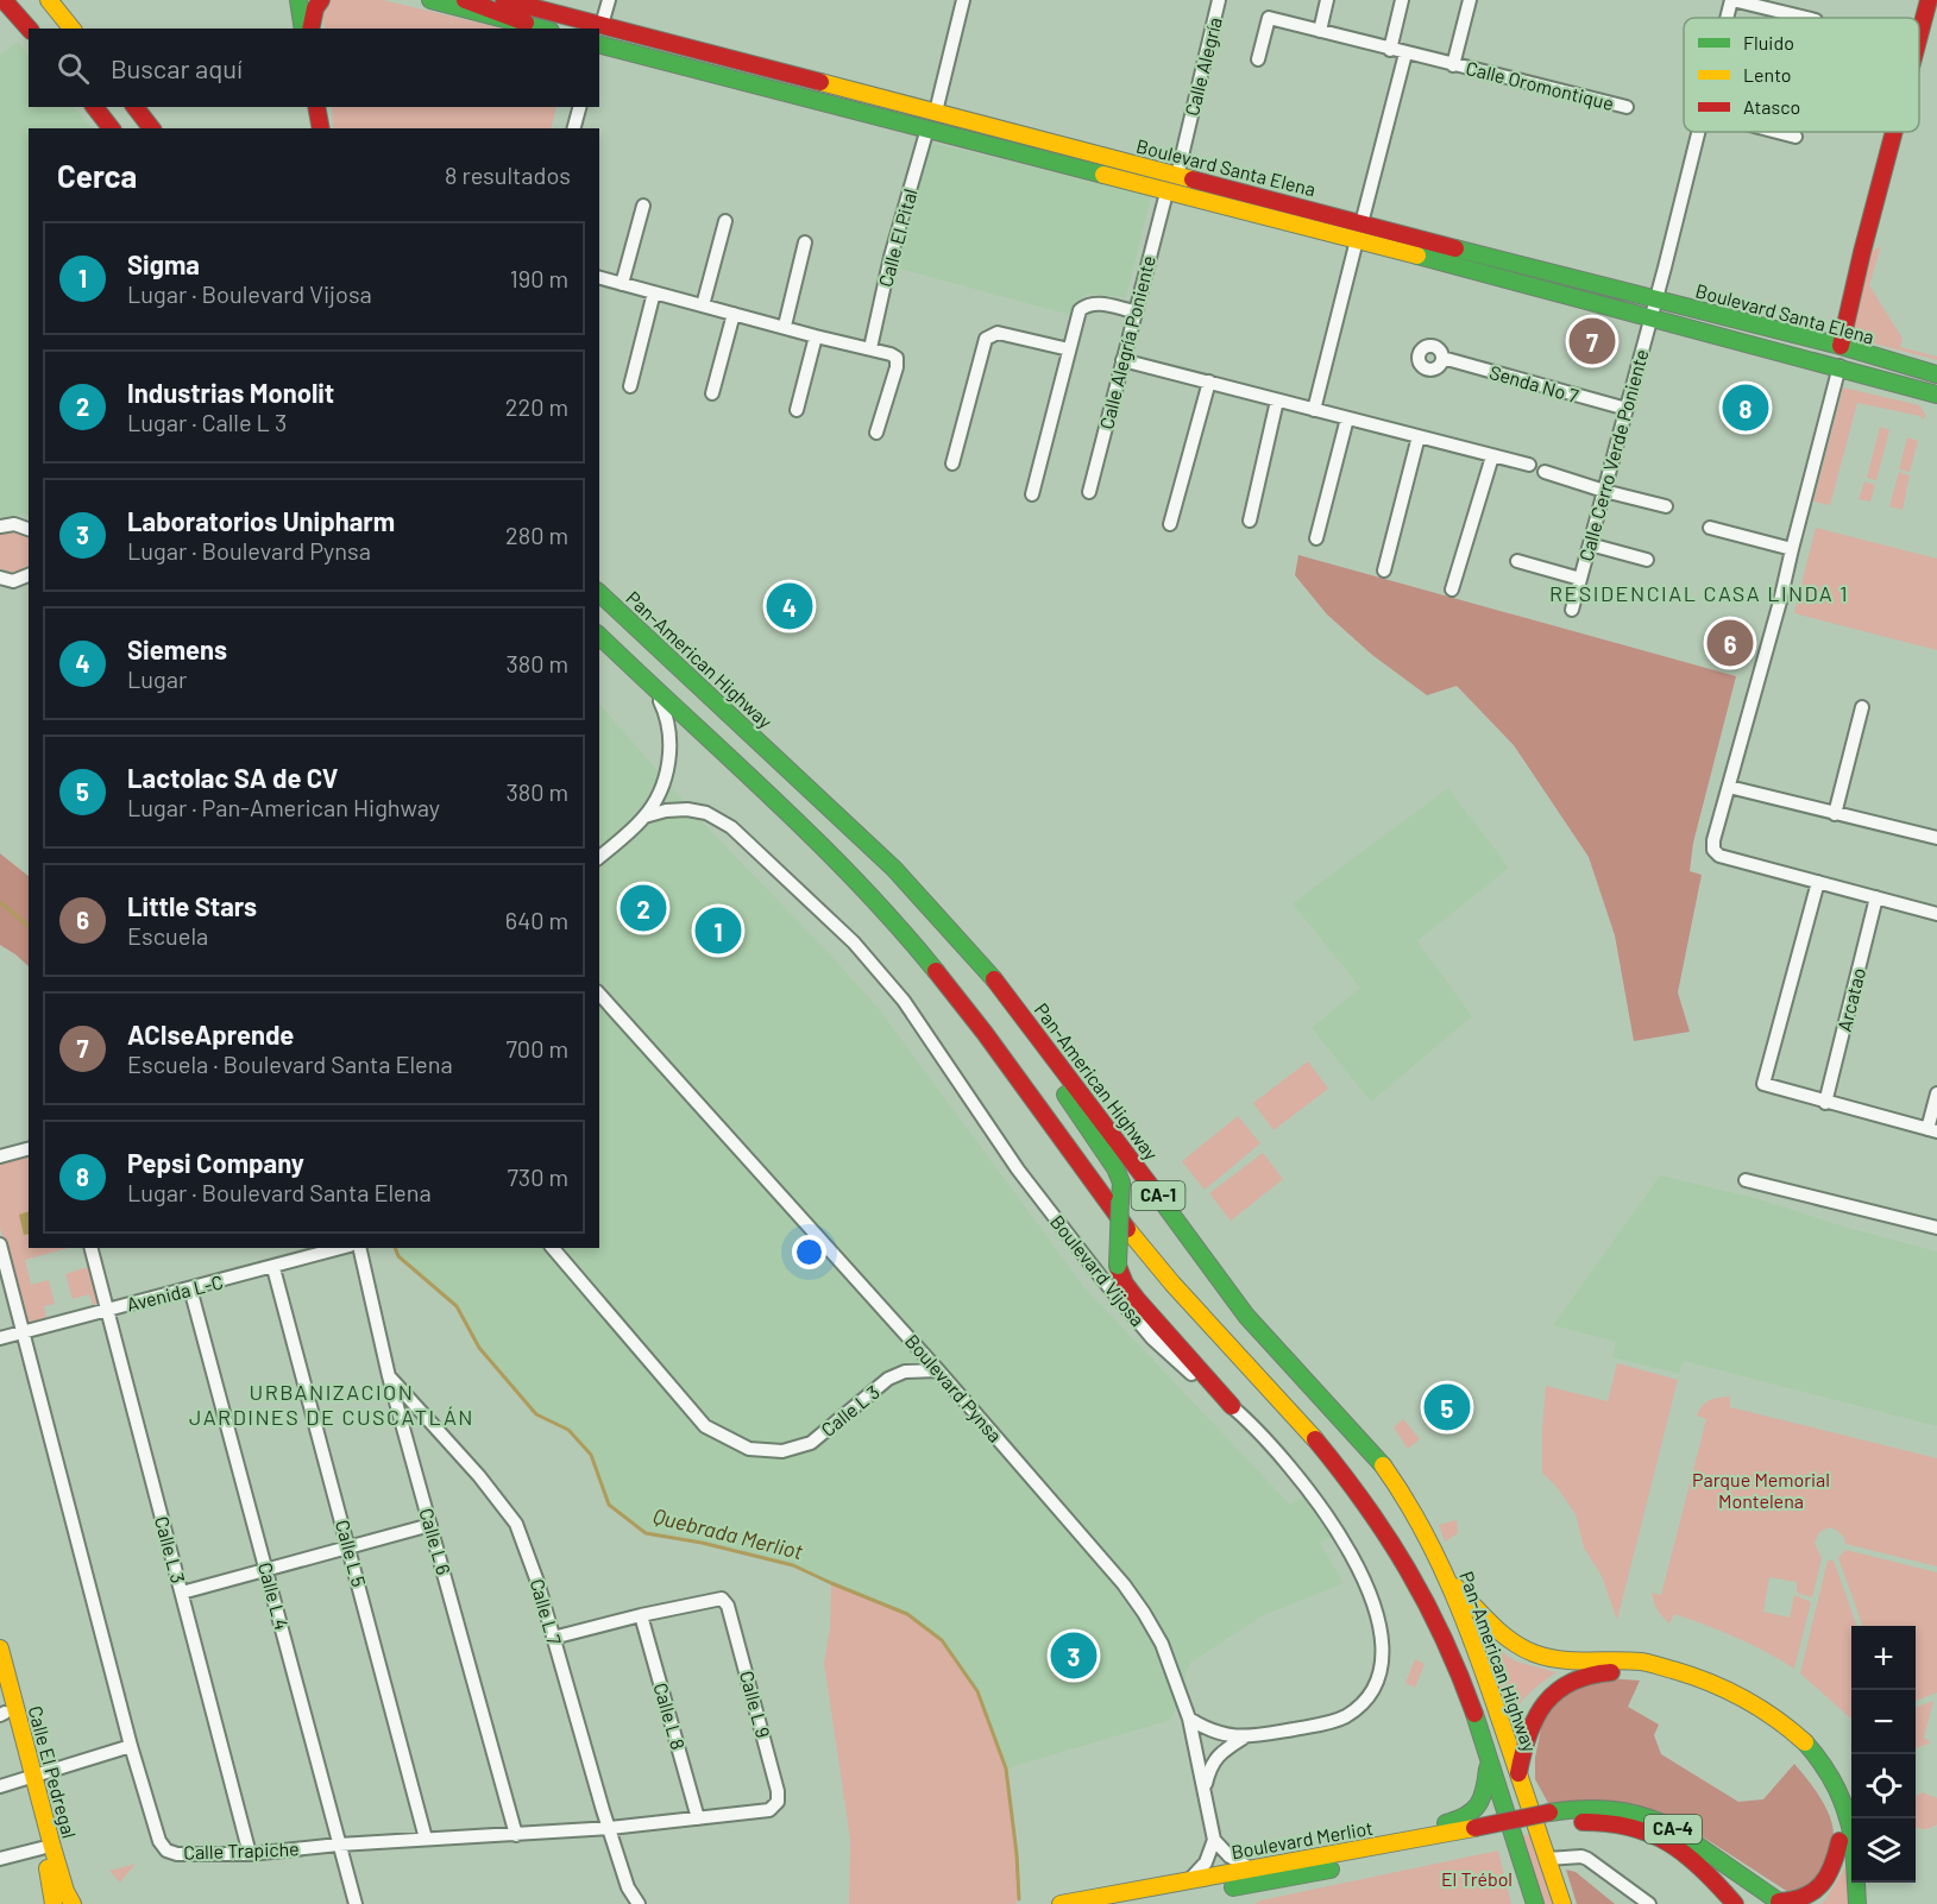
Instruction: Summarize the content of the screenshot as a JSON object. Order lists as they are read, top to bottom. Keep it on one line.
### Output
{"streets":{"main road":["Boulevard Santa Elena","Pan-American Highway","CA-1","Calle El Pedregal","CA-4","Boulevard Merliot"],"street":["Calle Alegría","Calle Oromontique","Calle El Pital","Calle Alegría Poniente","Senda No 7","Calle Cerro Verde Poniente","Arcatao","Boulevard Vijosa","Avenida L-C","Boulevard Pynsa","Calle L 3","Calle L 6","Calle L 5","Calle L 4","Calle L 7","Calle L 9","Calle L 8","Calle Trapiche"]},"crossings":[["Calle Alegría","Boulevard Santa Elena"],["Boulevard Santa Elena","Calle El Pital"],["Boulevard Santa Elena","Calle Alegría Poniente"],["Boulevard Santa Elena","Calle Cerro Verde Poniente"],["Senda No 7","Calle Cerro Verde Poniente"],["Boulevard Vijosa","Boulevard Pynsa"],["Avenida L-C","Calle L 3"],["Avenida L-C","Calle L 5"],["Avenida L-C","Calle L 4"],["Avenida L-C","Calle Trapiche"],["Boulevard Pynsa","Calle L 3"],["Calle L 3","Calle Trapiche"],["Calle L 6","Calle L 7"],["Calle L 6","Calle Trapiche"],["Calle L 5","Calle Trapiche"],["Calle L 4","Calle Trapiche"],["Calle L 7","Calle Trapiche"],["Calle L 9","Calle L 8"],["Calle L 9","Calle Trapiche"],["Calle L 8","Calle Trapiche"],["CA-4","Boulevard Merliot"]],"districts":["RESIDENCIAL CASA LINDA 1","URBANIZACION JARDINES DE CUSCATLÁN"],"water":["Quebrada Merliot"],"parks":["Parque Memorial Montelena","El Trébol"],"legend":["Fluido","Lento","Atasco"],"page":{"search":"Buscar aquí","heading":["Cerca","8 resultados"],"list":[{"mark":"1","name":"Sigma","note":"Lugar · Boulevard Vijosa","value":"190 m"},{"mark":"2","name":"Industrias Monolit","note":"Lugar · Calle L 3","value":"220 m"},{"mark":"3","name":"Laboratorios Unipharm","note":"Lugar · Boulevard Pynsa","value":"280 m"},{"mark":"4","name":"Siemens","note":"Lugar","value":"380 m"},{"mark":"5","name":"Lactolac SA de CV","note":"Lugar · Pan-American Highway","value":"380 m"},{"mark":"6","name":"Little Stars","note":"Escuela","value":"640 m"},{"mark":"7","name":"ACIseAprende","note":"Escuela · Boulevard Santa Elena","value":"700 m"},{"mark":"8","name":"Pepsi Company","note":"Lugar · Boulevard Santa Elena","value":"730 m"}],"pins":["7","8","4","6","2","1","5","3"],"map_buttons":["+","−"]}}
